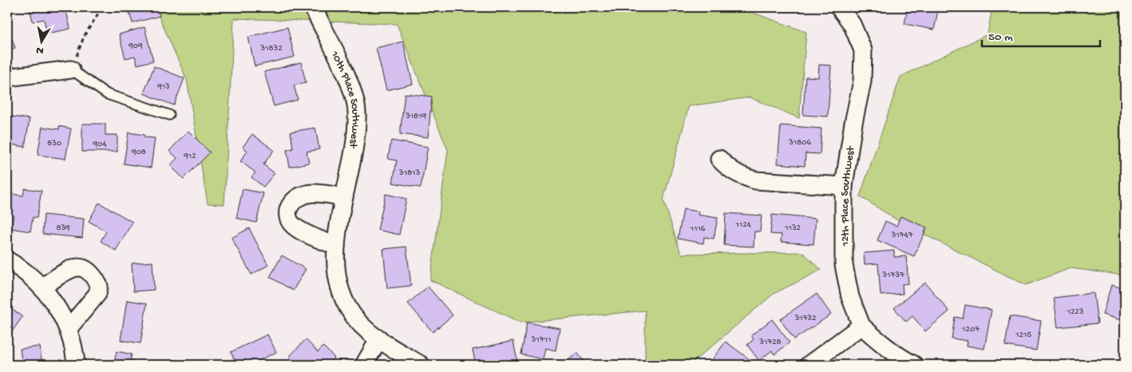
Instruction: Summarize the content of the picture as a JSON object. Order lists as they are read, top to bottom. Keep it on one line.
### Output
{"streets":{"street":["10th Place Southwest","12th Place Southwest"]},"house_numbers":["909","31832","913","31819","31806","830","904","908","912","31813","1124","839","1132","1116","31747","31737","1223","31732","1207","1215","31711","31728"],"scale_bar":"50 m","north":"bottom"}
